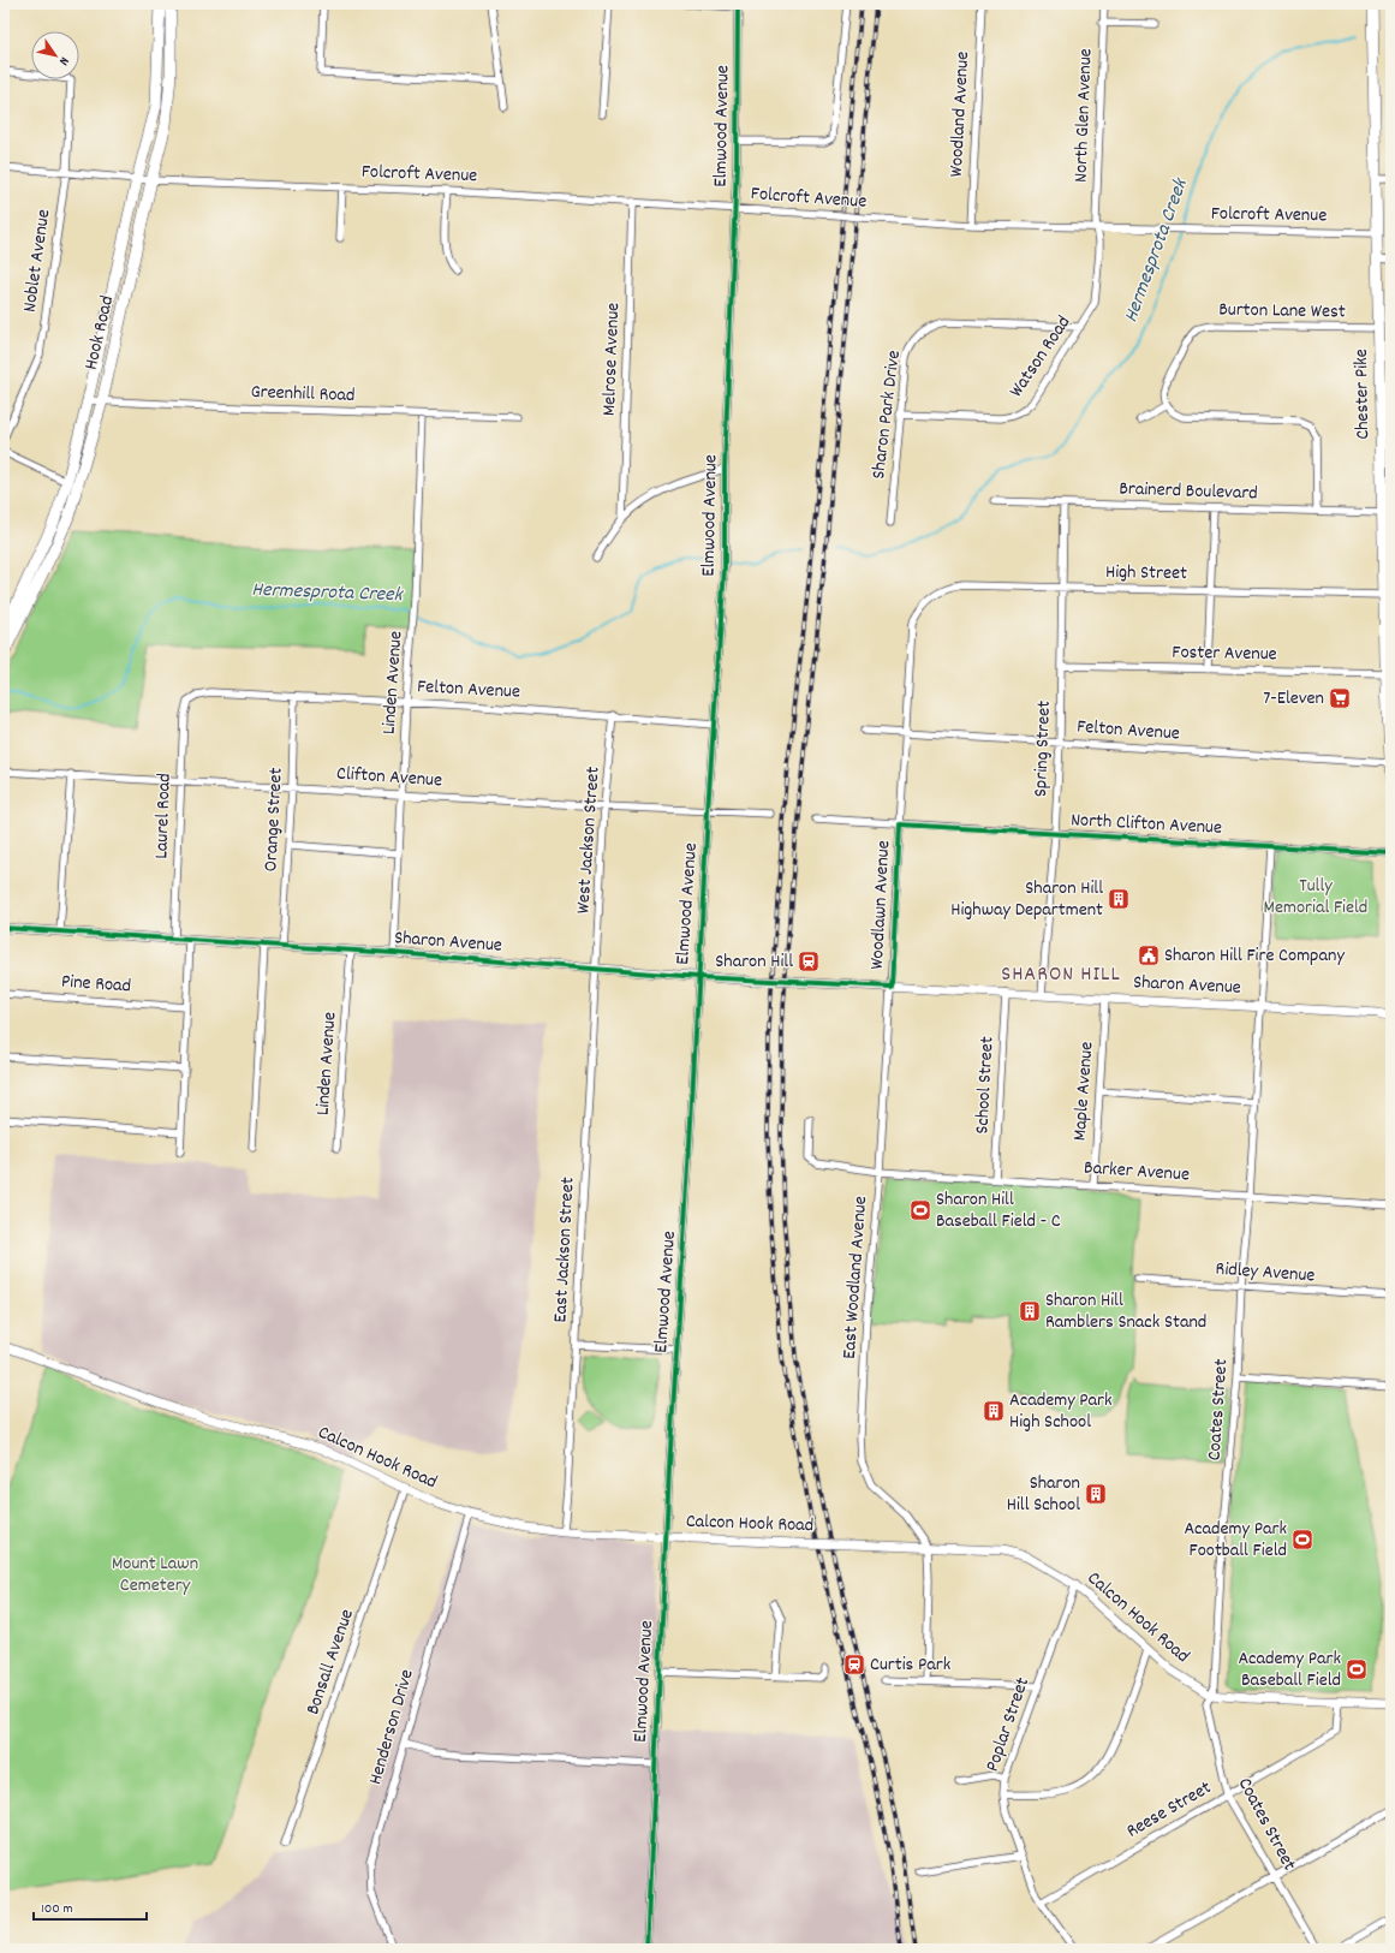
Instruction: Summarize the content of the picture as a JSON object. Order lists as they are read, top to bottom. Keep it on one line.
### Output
{"streets":{"main road":["Hook Road","Chester Pike"],"street":["Woodland Avenue","North Glen Avenue","Elmwood Avenue","Folcroft Avenue","Noblet Avenue","Burton Lane West","Watson Road","Melrose Avenue","Greenhill Road","Sharon Park Drive","Brainerd Boulevard","High Street","Foster Avenue","Linden Avenue","Felton Avenue","Spring Street","Clifton Avenue","Laurel Road","Orange Street","North Clifton Avenue","West Jackson Street","Woodlawn Avenue","Sharon Avenue","Pine Road","School Street","Maple Avenue","Barker Avenue","East Jackson Street","Ridley Avenue","East Woodland Avenue","Coates Street","Calcon Hook Road","Bonsall Avenue","Poplar Street","Henderson Drive","Reese Street"]},"crossings":[["Woodland Avenue","Folcroft Avenue"],["North Glen Avenue","Folcroft Avenue"],["North Glen Avenue","Watson Road"],["Elmwood Avenue","Folcroft Avenue"],["Elmwood Avenue","Felton Avenue"],["Elmwood Avenue","Clifton Avenue"],["Elmwood Avenue","Sharon Avenue"],["Elmwood Avenue","Calcon Hook Road"],["Folcroft Avenue","Noblet Avenue"],["Folcroft Avenue","Hook Road"],["Folcroft Avenue","Watson Road"],["Folcroft Avenue","Melrose Avenue"],["Folcroft Avenue","Chester Pike"],["Burton Lane West","Chester Pike"],["Hook Road","Greenhill Road"],["Watson Road","Sharon Park Drive"],["Greenhill Road","Linden Avenue"],["Chester Pike","Brainerd Boulevard"],["Chester Pike","High Street"],["Chester Pike","Foster Avenue"],["Chester Pike","Felton Avenue"],["Brainerd Boulevard","Spring Street"],["High Street","Spring Street"],["High Street","Woodlawn Avenue"],["Foster Avenue","Spring Street"],["Linden Avenue","Felton Avenue"],["Linden Avenue","Clifton Avenue"],["Linden Avenue","Sharon Avenue"],["Felton Avenue","Spring Street"],["Felton Avenue","Laurel Road"],["Felton Avenue","Orange Street"],["Felton Avenue","West Jackson Street"],["Felton Avenue","Woodlawn Avenue"],["Spring Street","North Clifton Avenue"],["Spring Street","Sharon Avenue"],["Clifton Avenue","Laurel Road"],["Clifton Avenue","Orange Street"],["Clifton Avenue","West Jackson Street"],["Laurel Road","Sharon Avenue"],["Orange Street","Sharon Avenue"],["North Clifton Avenue","Woodlawn Avenue"],["North Clifton Avenue","Coates Street"],["West Jackson Street","Sharon Avenue"],["West Jackson Street","East Jackson Street"],["Woodlawn Avenue","Sharon Avenue"],["Woodlawn Avenue","East Woodland Avenue"],["Sharon Avenue","School Street"],["Sharon Avenue","Maple Avenue"],["Sharon Avenue","East Jackson Street"],["Sharon Avenue","East Woodland Avenue"],["Sharon Avenue","Coates Street"],["School Street","Barker Avenue"],["Maple Avenue","Barker Avenue"],["Barker Avenue","East Woodland Avenue"],["Barker Avenue","Coates Street"],["East Jackson Street","Calcon Hook Road"],["Ridley Avenue","Coates Street"],["East Woodland Avenue","Calcon Hook Road"],["Coates Street","Calcon Hook Road"],["Coates Street","Reese Street"],["Calcon Hook Road","Bonsall Avenue"],["Calcon Hook Road","Poplar Street"],["Calcon Hook Road","Henderson Drive"],["Calcon Hook Road","Reese Street"],["Poplar Street","Reese Street"]],"districts":["SHARON HILL"],"water":["Hermesprota Creek"],"parks":["Tully Memorial Field","Mount Lawn Cemetery"],"places":{"supermarket":["7-Eleven"],"building":["Sharon Hill Highway Department","Sharon Hill Ramblers Snack Stand","Academy Park High School","Sharon Hill School"],"public building":["Sharon Hill Fire Company"],"station":["Sharon Hill","Curtis Park"],"sports":["Sharon Hill Baseball Field - C","Academy Park Football Field","Academy Park Baseball Field"]},"scale_bar":"100 m","north":"bottom right"}
